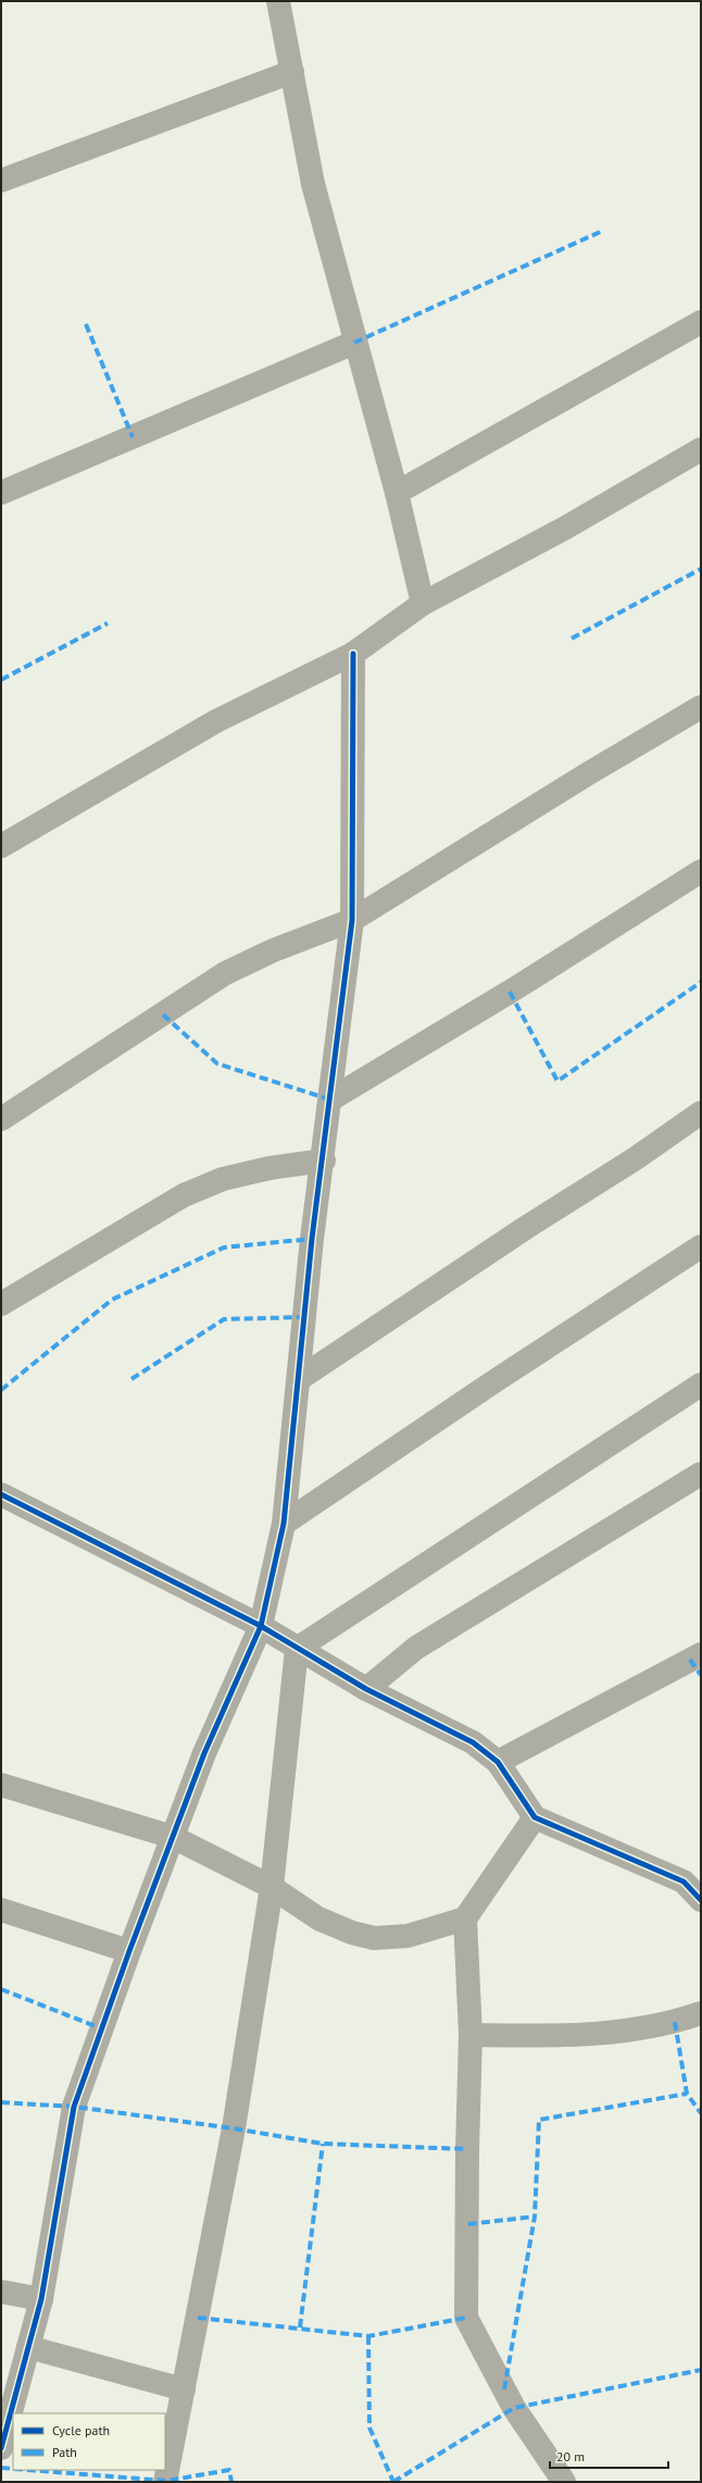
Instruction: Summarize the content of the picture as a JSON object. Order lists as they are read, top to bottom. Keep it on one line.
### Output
{"legend":["Cycle path","Path"],"scale_bar":"20 m"}
